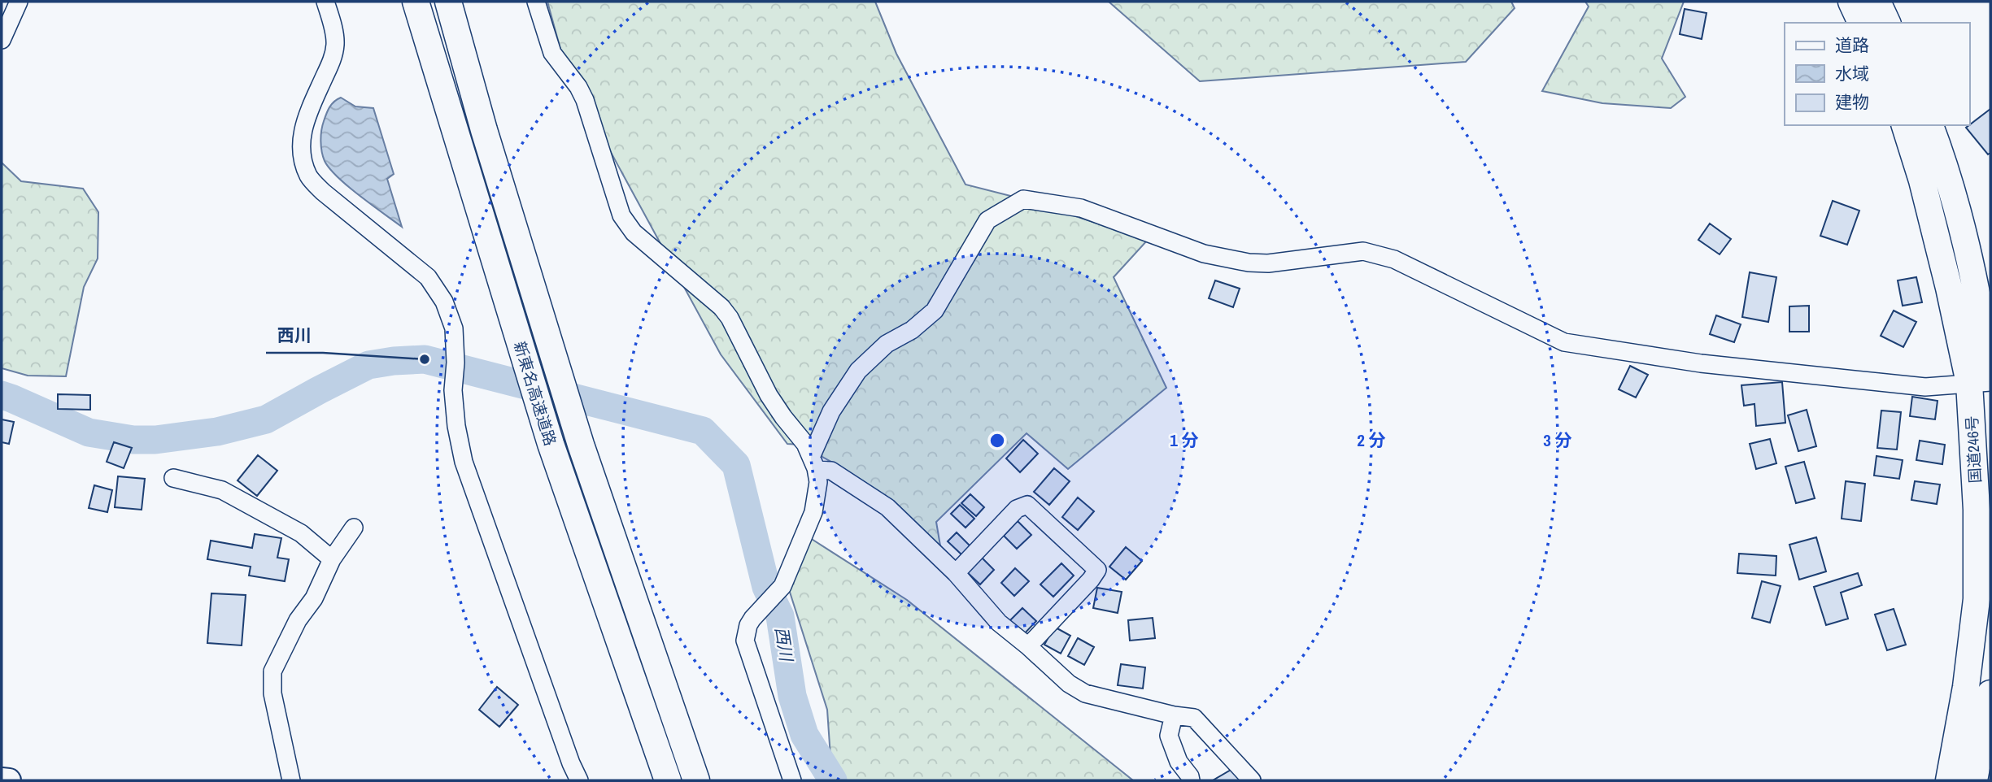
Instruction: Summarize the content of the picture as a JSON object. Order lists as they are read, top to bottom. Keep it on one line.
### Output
{"streets":{"highway":["新東名高速道路","国道246号"]},"water":["西川"],"places":["西川"],"legend":["道路","水域","建物"],"rings":["1 分","2 分","3 分"]}
